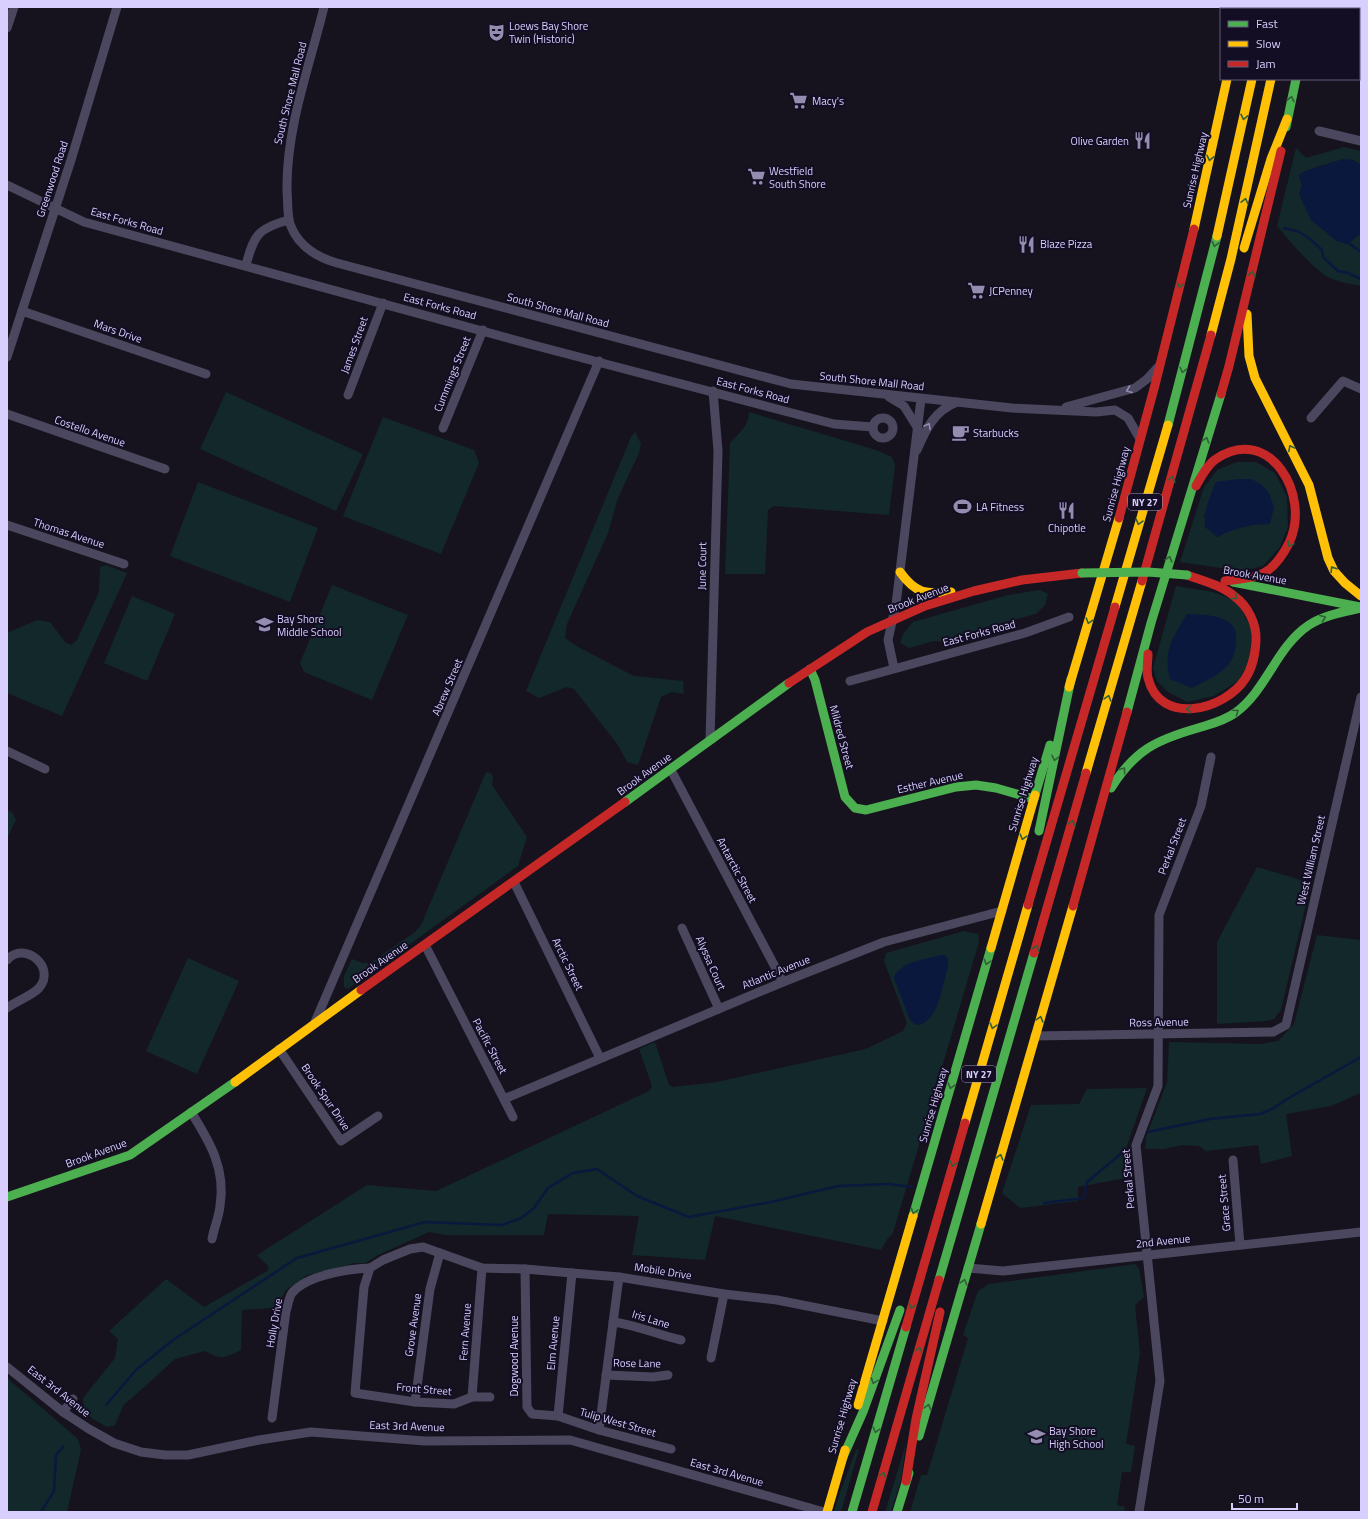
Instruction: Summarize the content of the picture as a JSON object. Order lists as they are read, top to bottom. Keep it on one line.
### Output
{"streets":{"main road":["Sunrise Highway","NY 27","Brook Avenue","Mildred Street","Esther Avenue"],"street":["South Shore Mall Road","Greenwood Road","East Forks Road","Mars Drive","James Street","Cummings Street","Costello Avenue","Thomas Avenue","June Court","Abrew Street","Perkal Street","West William Street","Antarctic Street","Alyssa Court","Arctic Street","Atlantic Avenue","Ross Avenue","Pacific Street","Brook Spur Drive","Grace Street","2nd Avenue","Mobile Drive","Iris Lane","Holly Drive","Grove Avenue","Fern Avenue","Elm Avenue","Dogwood Avenue","Rose Lane","Front Street","East 3rd Avenue","Tulip West Street"]},"crossings":[["South Shore Mall Road","Sunrise Highway"],["Sunrise Highway","Esther Avenue"],["Sunrise Highway","Atlantic Avenue"],["Sunrise Highway","Mobile Drive"],["Sunrise Highway","East 3rd Avenue"],["Greenwood Road","East Forks Road"],["Greenwood Road","Mars Drive"],["East Forks Road","James Street"],["East Forks Road","Cummings Street"],["East Forks Road","June Court"],["East Forks Road","Abrew Street"],["June Court","Brook Avenue"],["Brook Avenue","Abrew Street"],["Brook Avenue","Mildred Street"],["Brook Avenue","Antarctic Street"],["Brook Avenue","Arctic Street"],["Brook Avenue","Pacific Street"],["Brook Avenue","Brook Spur Drive"],["Mildred Street","Esther Avenue"],["Perkal Street","Ross Avenue"],["Perkal Street","2nd Avenue"],["West William Street","Ross Avenue"],["Antarctic Street","Atlantic Avenue"],["Alyssa Court","Atlantic Avenue"],["Arctic Street","Atlantic Avenue"],["Atlantic Avenue","Pacific Street"],["Grace Street","2nd Avenue"],["Mobile Drive","Holly Drive"],["Mobile Drive","Grove Avenue"],["Mobile Drive","Fern Avenue"],["Mobile Drive","Elm Avenue"],["Mobile Drive","Dogwood Avenue"],["Holly Drive","Grove Avenue"],["Holly Drive","Front Street"],["Grove Avenue","Front Street"],["Fern Avenue","Front Street"],["Elm Avenue","Dogwood Avenue"],["Elm Avenue","Tulip West Street"],["Dogwood Avenue","Tulip West Street"]],"places":{"theatre":["Loews Bay Shore Twin (Historic)"],"supermarket":["Macy's","Westfield South Shore","JCPenney"],"restaurant":["Olive Garden","Blaze Pizza","Chipotle"],"cafe":["Starbucks"],"sports":["LA Fitness"],"school or university":["Bay Shore Middle School","Bay Shore High School"]},"legend":["Fast","Slow","Jam"],"scale_bar":"50 m"}
